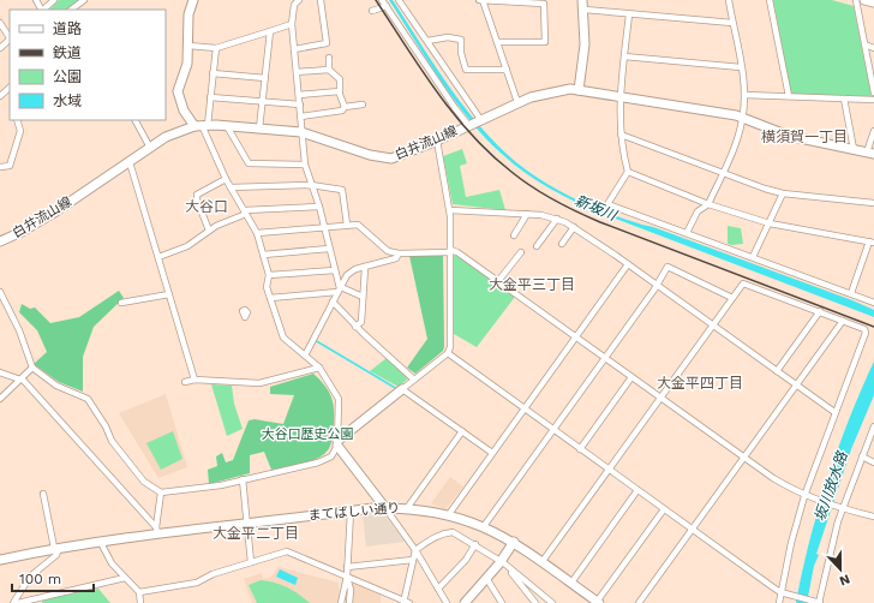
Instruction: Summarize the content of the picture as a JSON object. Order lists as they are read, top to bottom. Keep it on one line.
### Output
{"streets":{"street":["白井流山線","まてばしい通り"]},"districts":["横須賀一丁目","大谷口","大金平三丁目","大金平四丁目","大金平二丁目"],"water":["新坂川","坂川放水路"],"parks":["大谷口歴史公園"],"legend":["道路","鉄道","公園","水域"],"scale_bar":"100 m","north":"bottom"}
